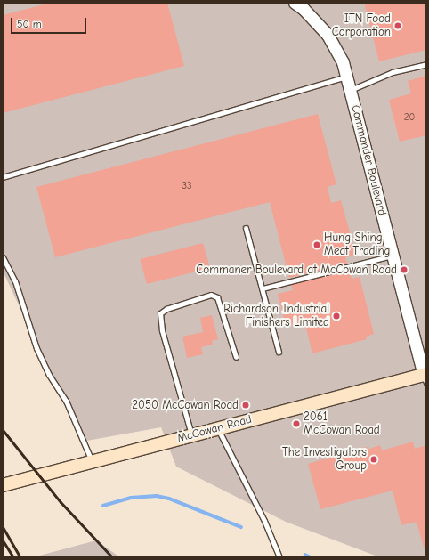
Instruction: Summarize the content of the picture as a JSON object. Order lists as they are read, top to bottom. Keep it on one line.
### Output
{"streets":{"main road":["McCowan Road"],"street":["Commander Boulevard"]},"crossings":[["Commander Boulevard","McCowan Road"]],"places":["ITN Food Corporation","Hung Shing Meat Trading","Commaner Boulevard at McCowan Road","Richardson Industrial Finishers Limited","2050 McCowan Road","2061 McCowan Road","The Investigators Group"],"house_numbers":["20","33"],"scale_bar":"50 m"}
